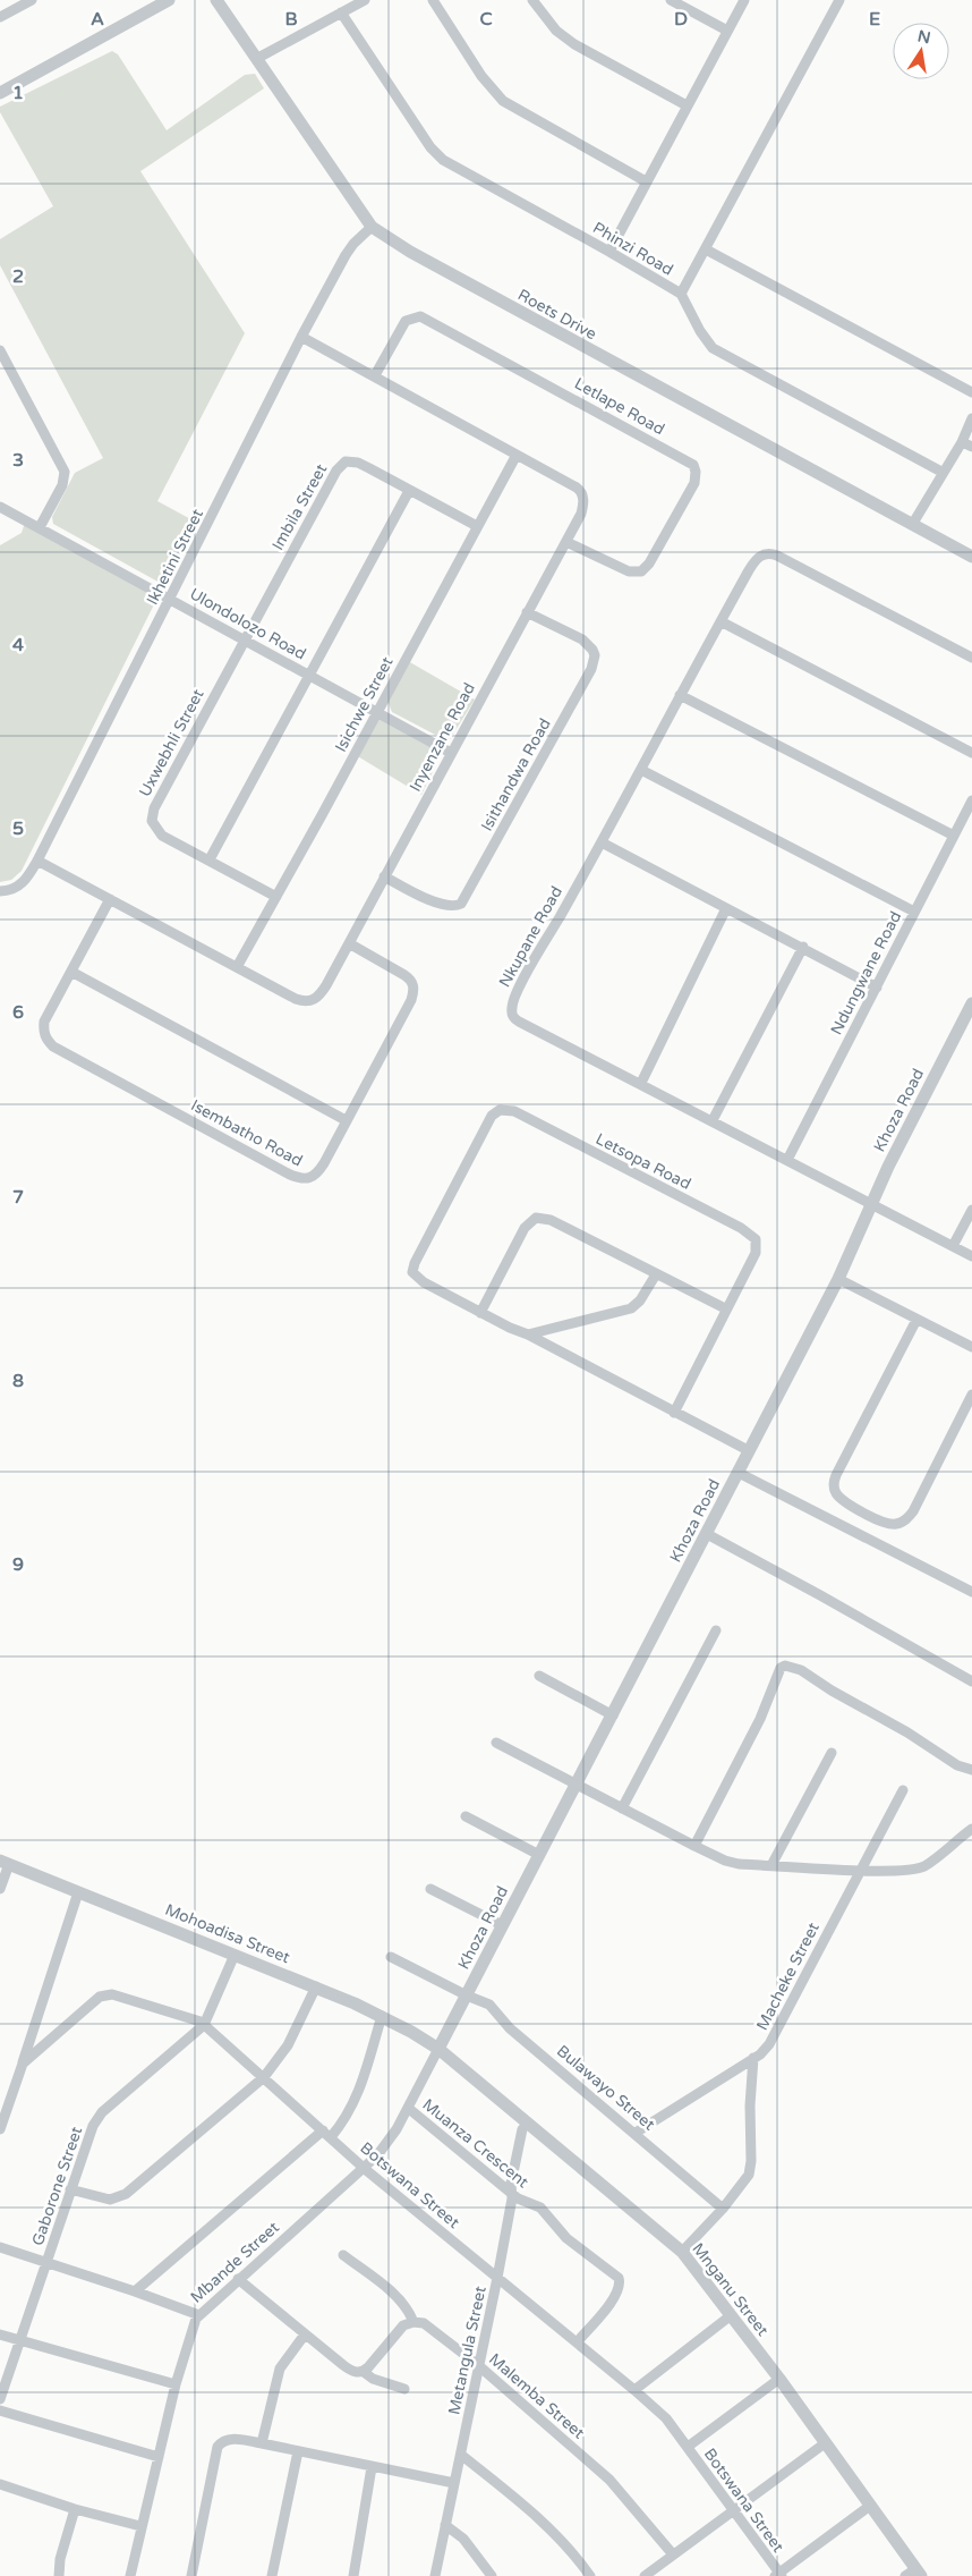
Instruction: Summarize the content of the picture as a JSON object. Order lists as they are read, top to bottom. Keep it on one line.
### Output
{"streets":{"street":["Phinzi Road","Roets Drive","Letlape Road","Imbila Street","Ikhetini Street","Ulondolozo Road","Isichwe Street","Inyenzane Road","Uxwebhli Street","Isithandwa Road","Nkupane Road","Ndungwane Road","Khoza Road","Isembatho Road","Letsopa Road","Mohoadisa Street","Macheke Street","Bulawayo Street","Muanza Crescent","Botswana Street","Gaborone Street","Mbande Street","Mnganu Street","Metangula Street","Malemba Street"]},"crossings":[["Roets Drive","Ikhetini Street"],["Letlape Road","Inyenzane Road"],["Imbila Street","Ulondolozo Road"],["Imbila Street","Isichwe Street"],["Imbila Street","Uxwebhli Street"],["Ikhetini Street","Ulondolozo Road"],["Ikhetini Street","Inyenzane Road"],["Ulondolozo Road","Isichwe Street"],["Ulondolozo Road","Inyenzane Road"],["Ulondolozo Road","Uxwebhli Street"],["Isichwe Street","Inyenzane Road"],["Isichwe Street","Uxwebhli Street"],["Inyenzane Road","Isithandwa Road"],["Inyenzane Road","Isembatho Road"],["Nkupane Road","Ndungwane Road"],["Nkupane Road","Khoza Road"],["Khoza Road","Mohoadisa Street"],["Khoza Road","Bulawayo Street"],["Khoza Road","Mbande Street"],["Khoza Road","Mnganu Street"],["Mohoadisa Street","Mbande Street"],["Mohoadisa Street","Mnganu Street"],["Macheke Street","Bulawayo Street"],["Muanza Crescent","Botswana Street"],["Muanza Crescent","Mbande Street"],["Muanza Crescent","Metangula Street"],["Botswana Street","Gaborone Street"],["Botswana Street","Mbande Street"],["Botswana Street","Metangula Street"],["Mbande Street","Mnganu Street"],["Metangula Street","Malemba Street"]],"north":"top","grid":{"columns":["A","B","C","D","E"],"rows":["1","2","3","4","5","6","7","8","9"]}}
